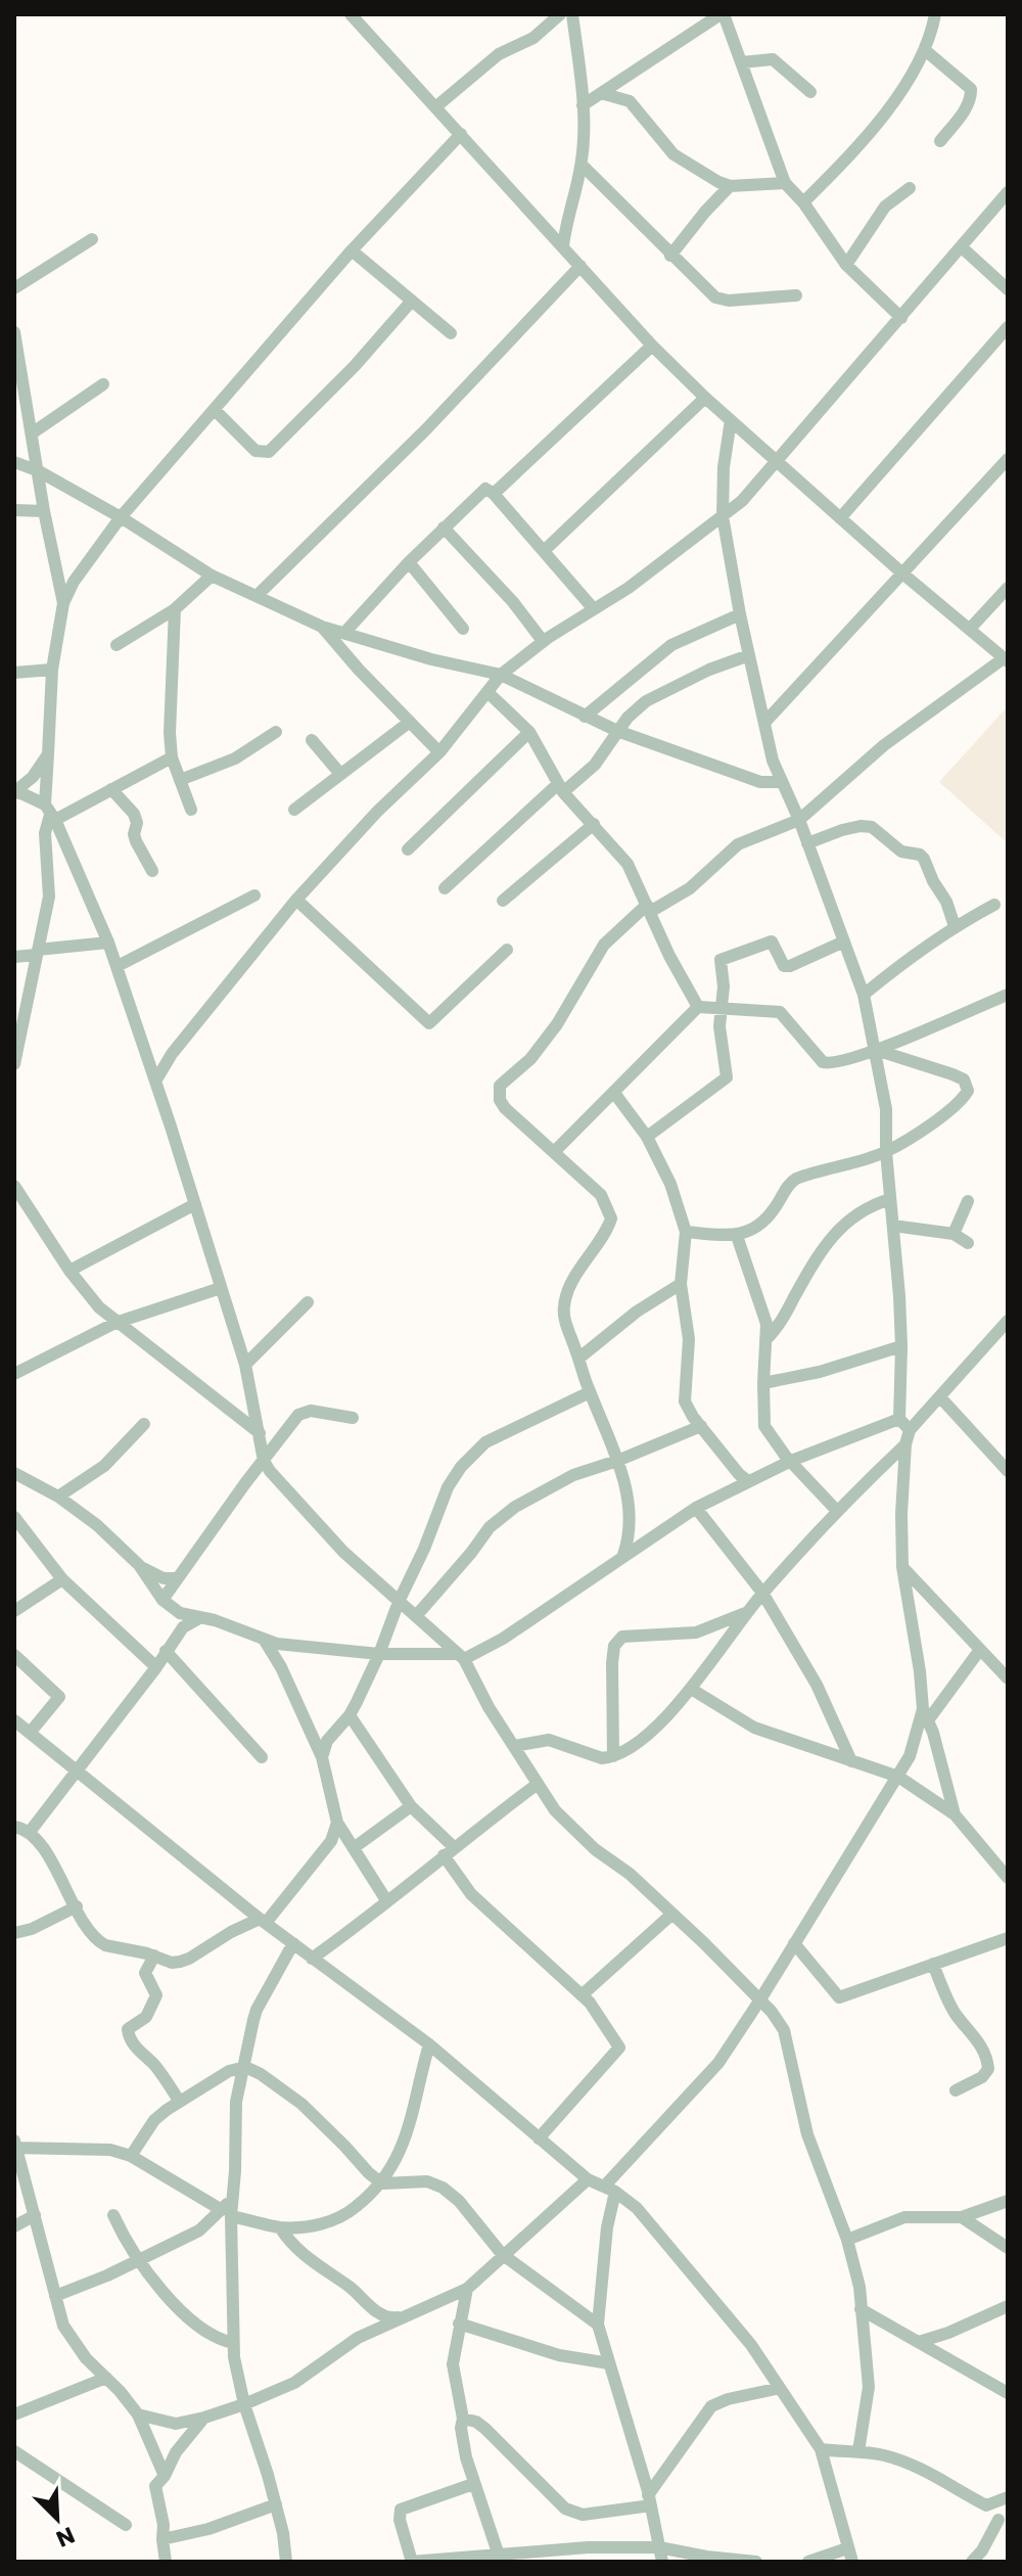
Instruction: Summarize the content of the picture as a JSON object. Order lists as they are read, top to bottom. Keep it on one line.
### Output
{"north":"bottom right"}
